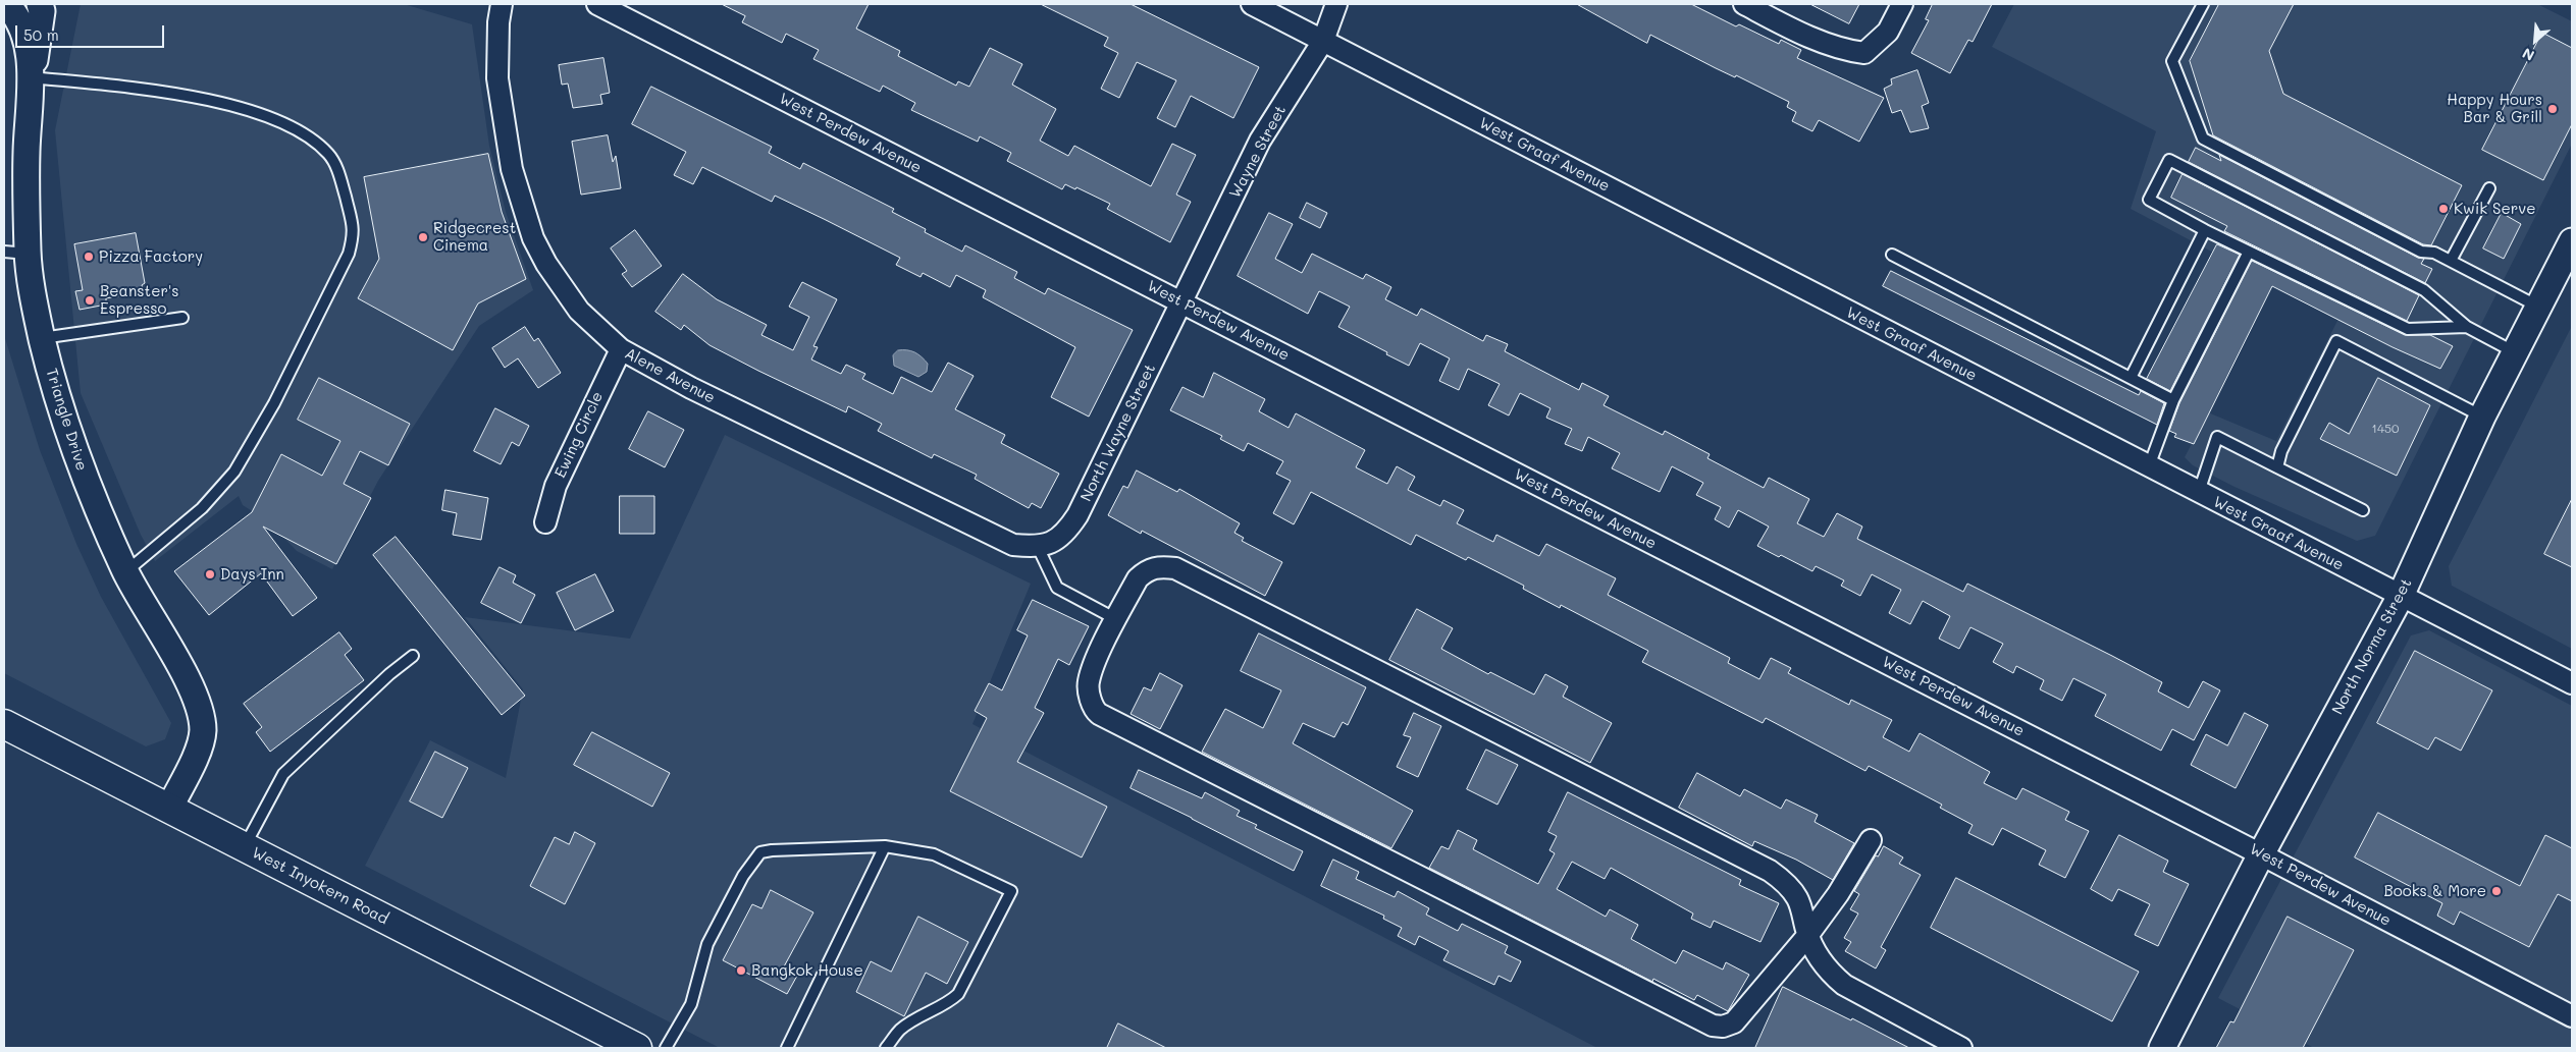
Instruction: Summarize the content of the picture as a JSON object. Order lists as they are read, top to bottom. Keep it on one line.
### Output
{"streets":{"main road":["West Inyokern Road"],"street":["West Perdew Avenue","Wayne Street","West Graaf Avenue","Alene Avenue","Triangle Drive","North Wayne Street","Ewing Circle","North Norma Street"]},"crossings":[["West Perdew Avenue","Wayne Street"],["West Perdew Avenue","North Wayne Street"],["West Perdew Avenue","North Norma Street"],["Wayne Street","West Graaf Avenue"],["Wayne Street","North Wayne Street"],["West Graaf Avenue","North Norma Street"],["Alene Avenue","North Wayne Street"],["Alene Avenue","Ewing Circle"],["Triangle Drive","West Inyokern Road"]],"places":["Happy Hours Bar & Grill","Kwik Serve","Ridgecrest Cinema","Pizza Factory","Beanster's Espresso","Days Inn","Books & More","Bangkok House"],"house_numbers":["1450"],"scale_bar":"50 m","north":"bottom left"}
